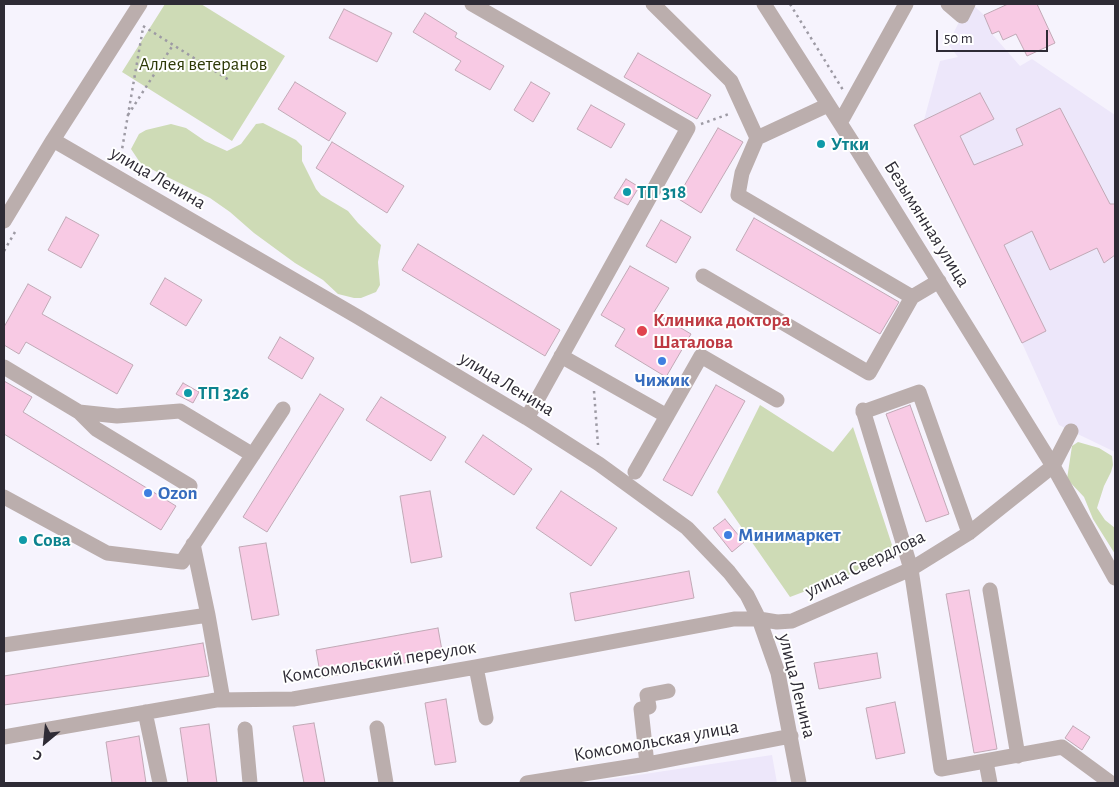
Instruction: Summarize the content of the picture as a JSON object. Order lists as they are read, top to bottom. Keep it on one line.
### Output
{"streets":{"street":["улица Ленина","Безымянная улица","улица Свердлова","Комсомольский переулок","Комсомольская улица"]},"crossings":[["улица Ленина","улица Свердлова"],["улица Ленина","Комсомольский переулок"],["улица Ленина","Комсомольская улица"],["Безымянная улица","улица Свердлова"],["улица Свердлова","Комсомольский переулок"]],"parks":["Аллея ветеранов"],"places":["Утки","ТП 318","Клиника доктора Шаталова","Чижик","ТП 326","Ozon","Минимаркет","Сова"],"scale_bar":"50 m","north":"bottom left"}
